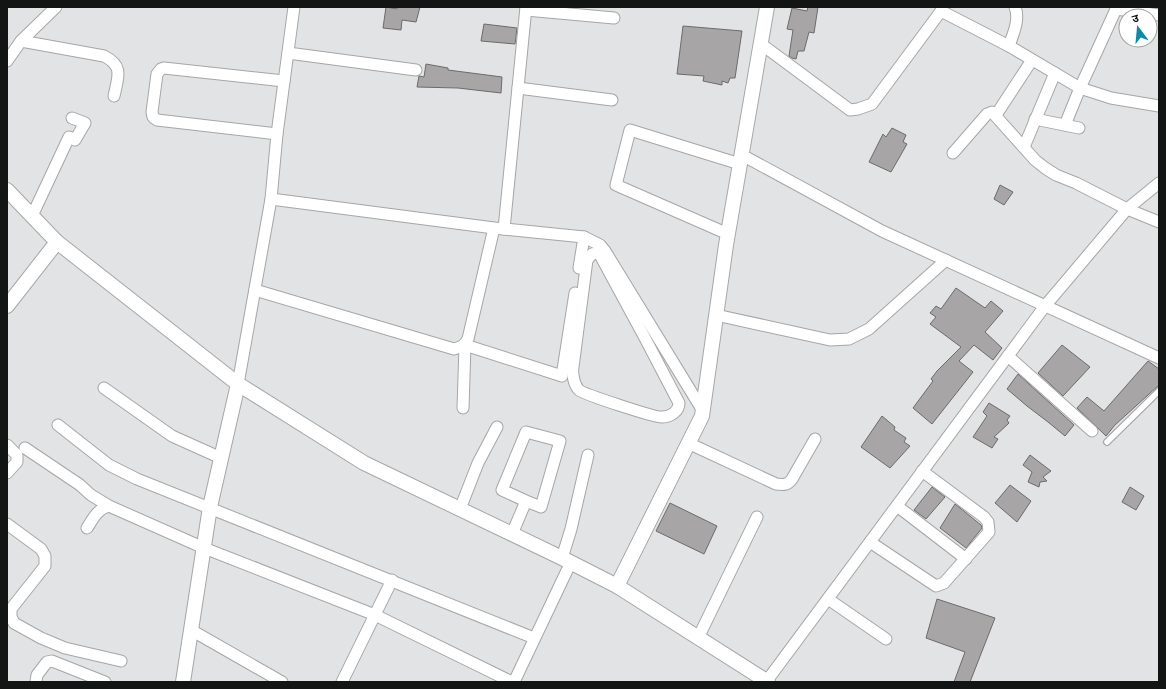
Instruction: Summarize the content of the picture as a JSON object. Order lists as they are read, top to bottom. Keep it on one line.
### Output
{"north":"top"}
